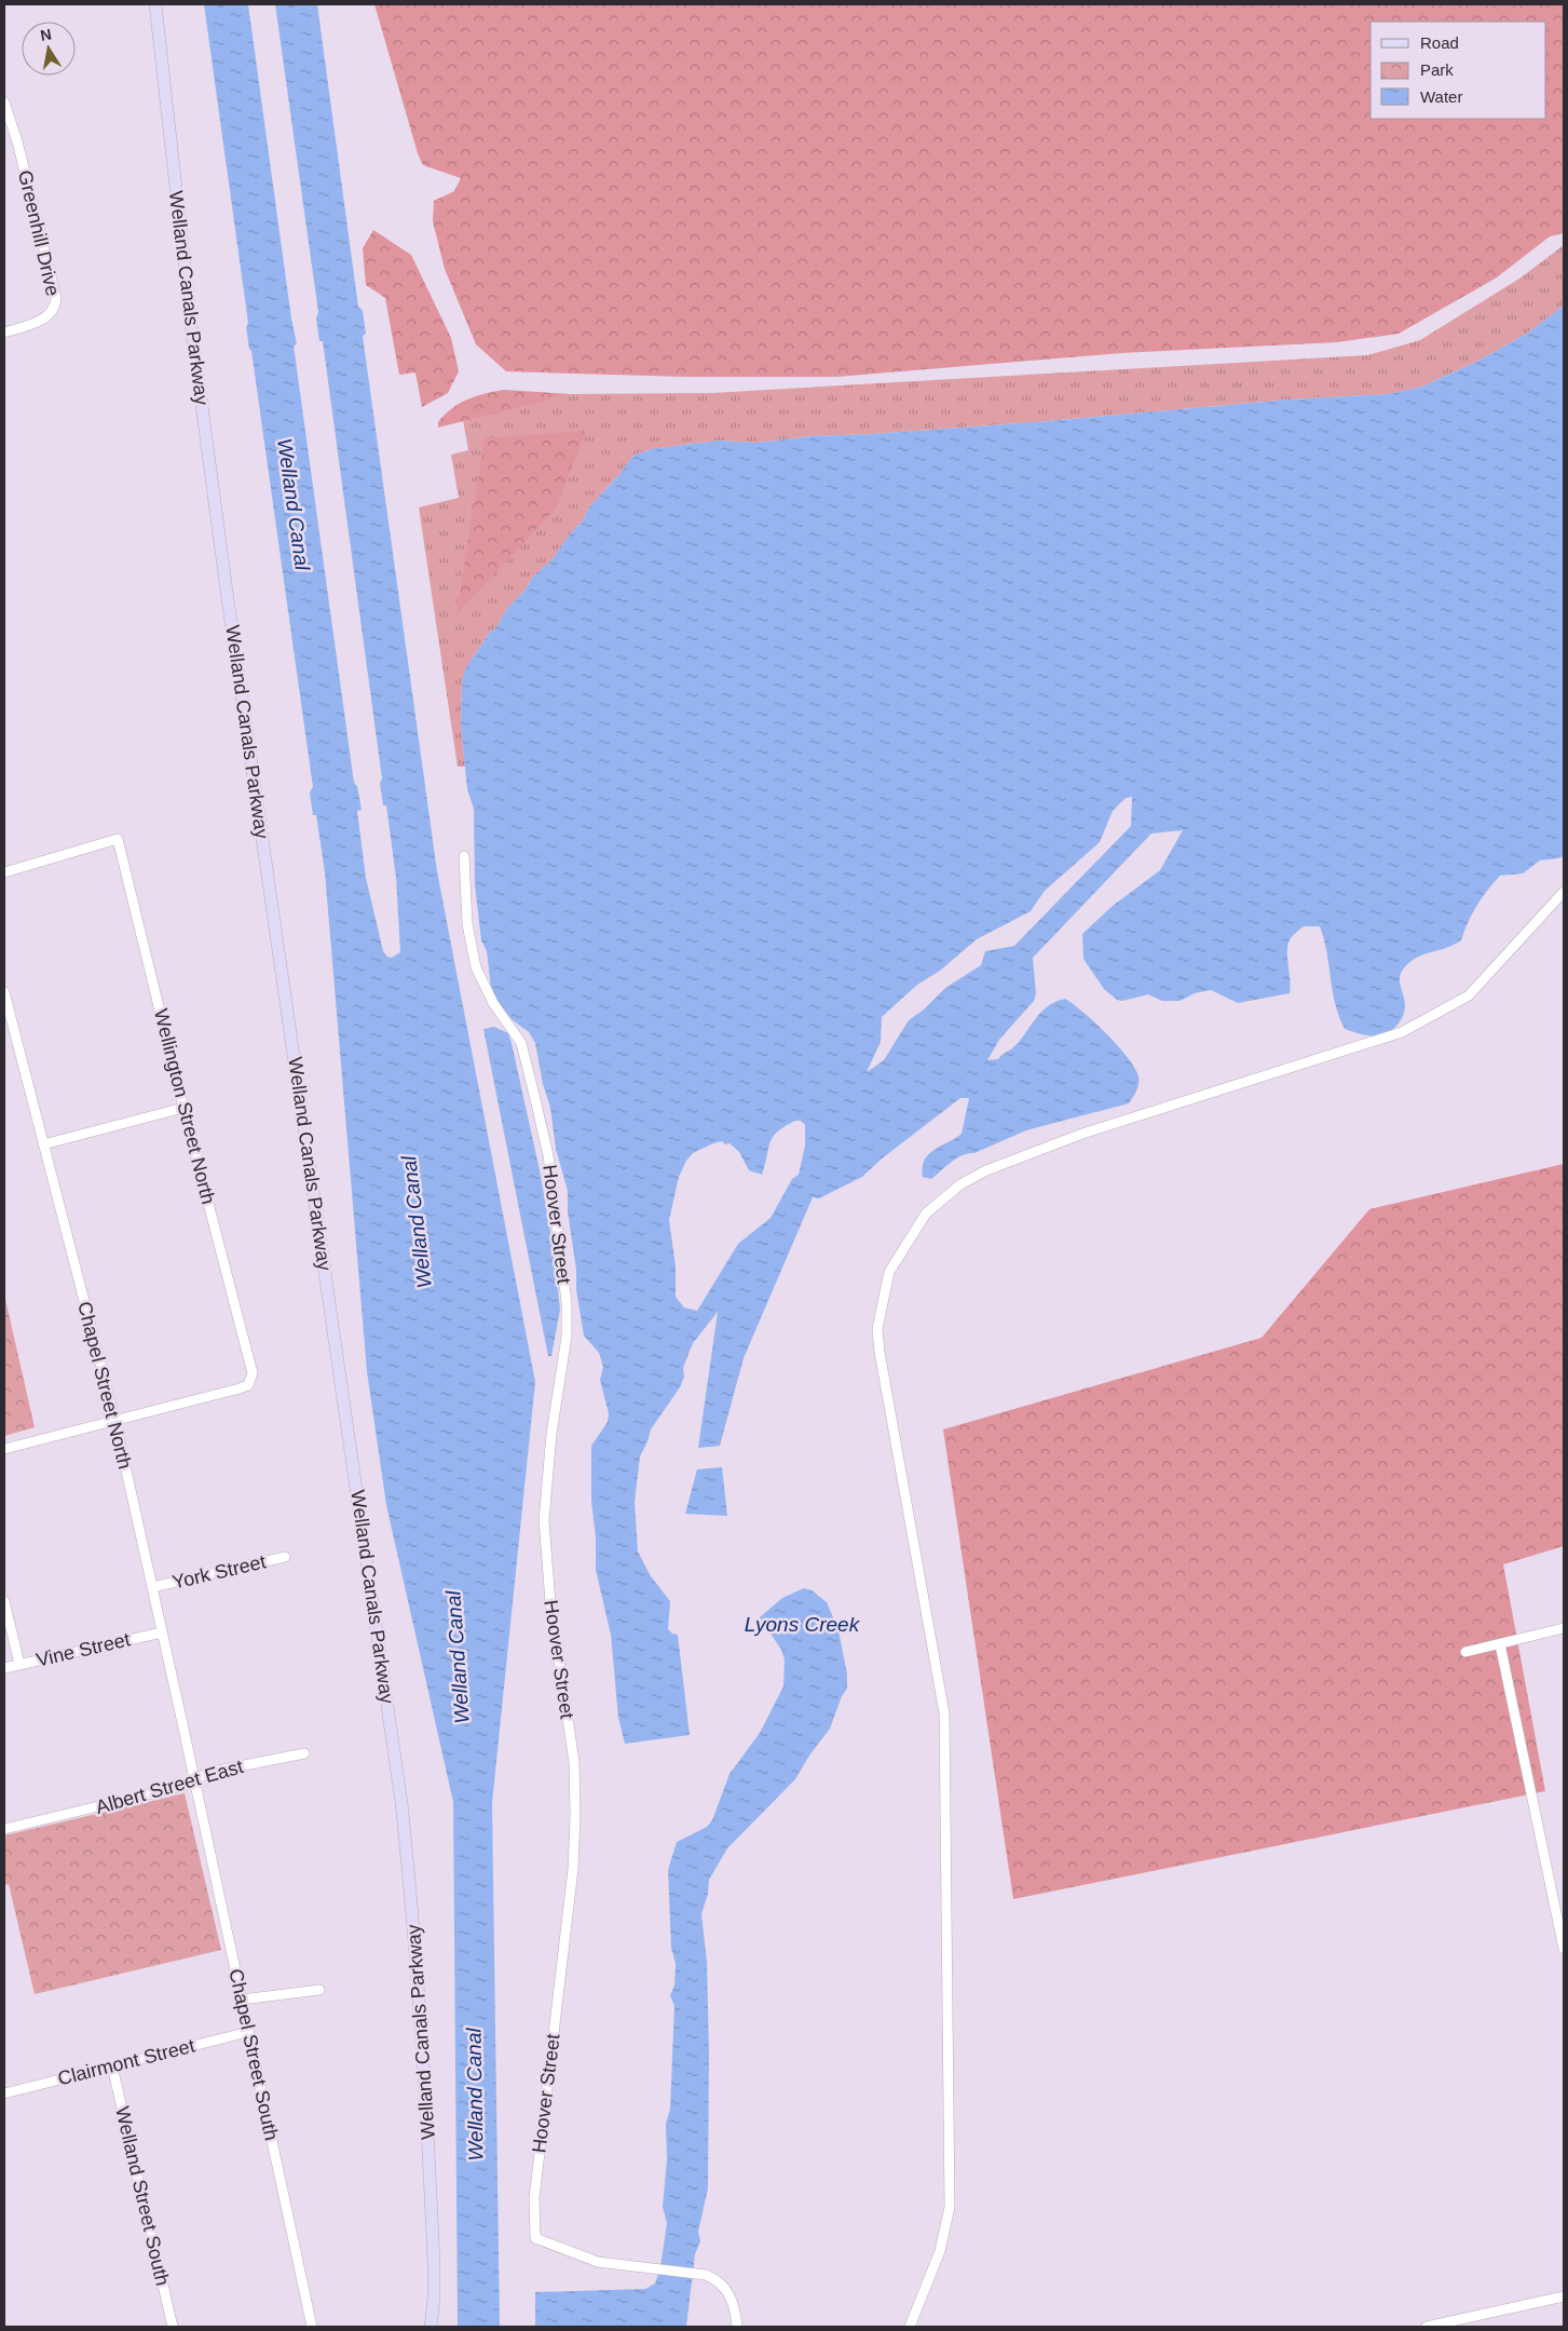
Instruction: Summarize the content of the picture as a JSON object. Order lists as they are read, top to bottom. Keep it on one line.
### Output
{"streets":{"street":["Greenhill Drive","Welland Canals Parkway","Wellington Street North","Hoover Street","Chapel Street North","York Street","Vine Street","Albert Street East","Chapel Street South","Clairmont Street","Welland Street South"]},"crossings":[["Wellington Street North","Chapel Street North"],["Chapel Street North","York Street"],["Chapel Street North","Vine Street"],["Chapel Street North","Albert Street East"],["Chapel Street North","Chapel Street South"],["Albert Street East","Chapel Street South"],["Chapel Street South","Clairmont Street"],["Clairmont Street","Welland Street South"]],"water":["Welland Canal","Lyons Creek"],"legend":["Road","Park","Water"],"north":"top"}
